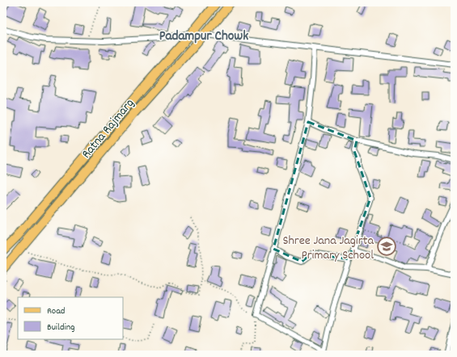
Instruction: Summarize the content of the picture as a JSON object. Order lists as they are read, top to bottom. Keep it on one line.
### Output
{"streets":{"main road":["Ratna Rajmarg"]},"districts":["Padampur Chowk"],"places":{"school or university":["Shree Jana Jagirta Primary School"]},"legend":["Road","Building"]}
